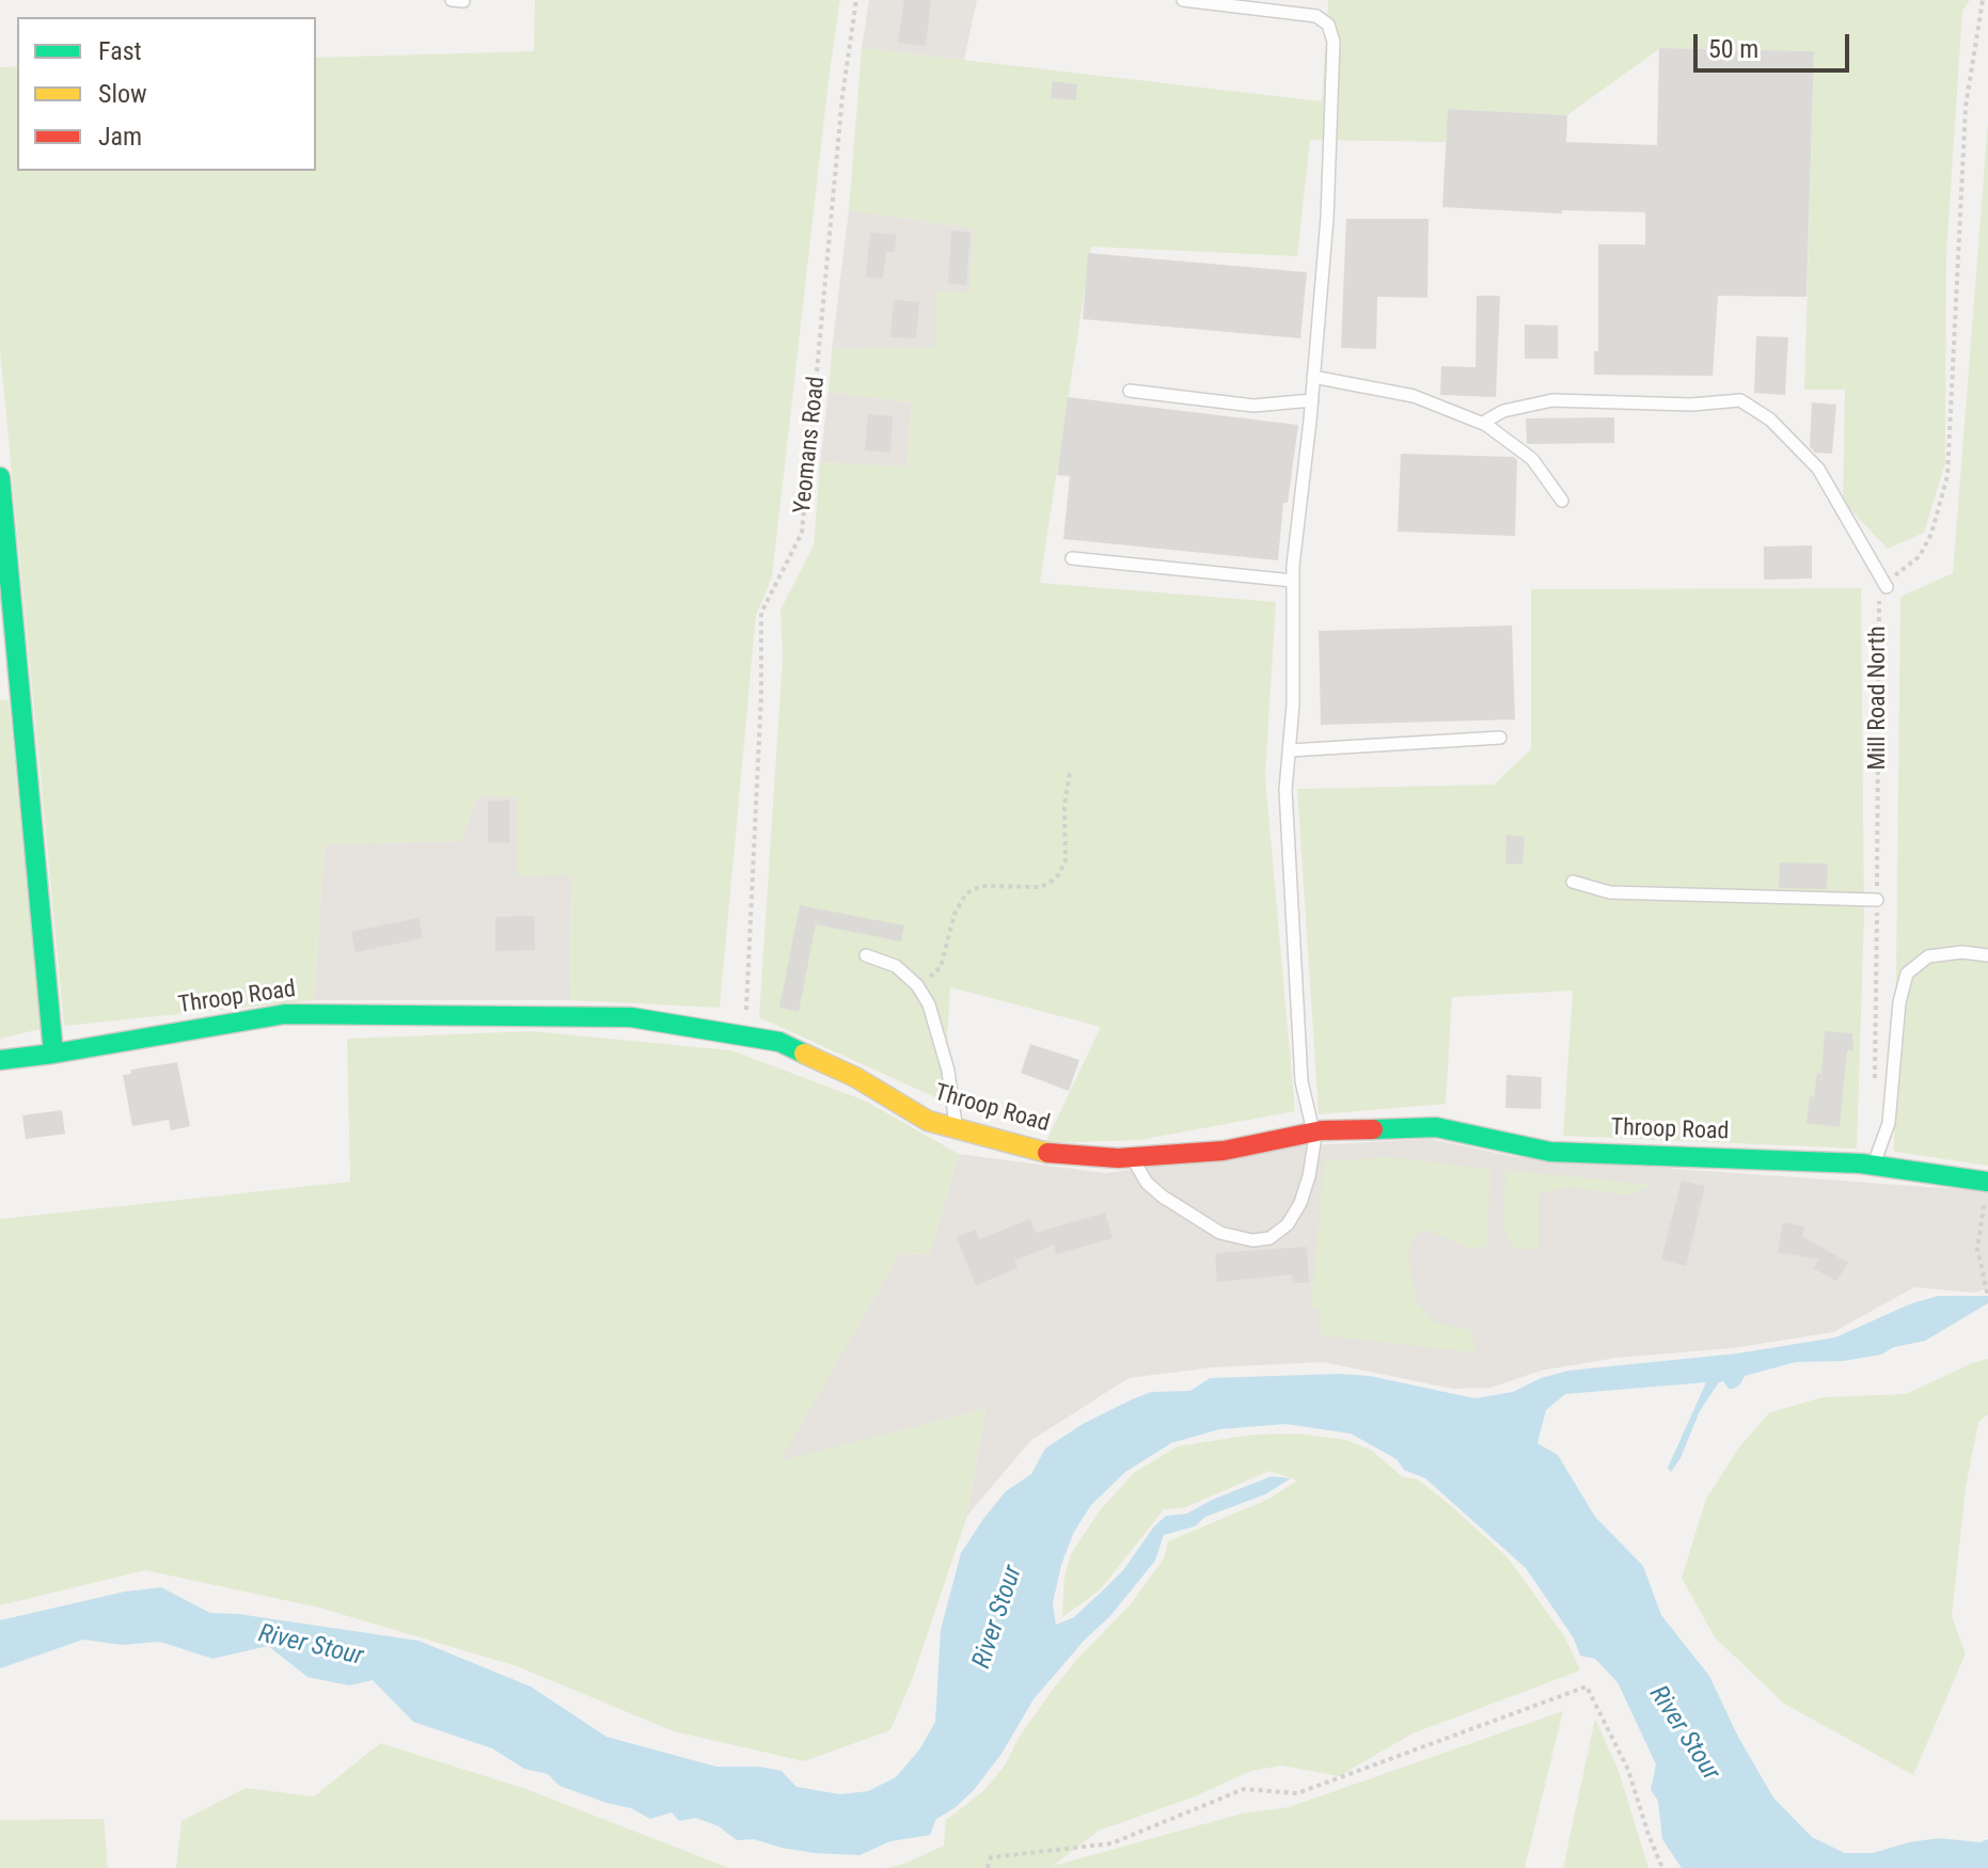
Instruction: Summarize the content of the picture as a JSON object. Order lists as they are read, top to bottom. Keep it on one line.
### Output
{"streets":{"street":["Throop Road"],"path":["Yeomans Road","Mill Road North"]},"crossings":[["Yeomans Road","Throop Road"]],"water":["River Stour"],"legend":["Fast","Slow","Jam"],"scale_bar":"50 m"}
